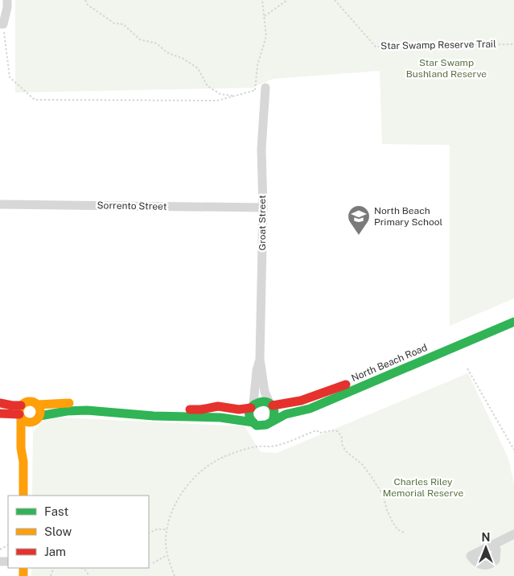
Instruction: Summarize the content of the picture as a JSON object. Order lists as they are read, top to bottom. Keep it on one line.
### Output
{"streets":{"main road":["North Beach Road"],"street":["Sorrento Street","Groat Street"],"path":["Star Swamp Reserve Trail"]},"crossings":[["Sorrento Street","Groat Street"],["Groat Street","North Beach Road"]],"parks":["Star Swamp Bushland Reserve","Charles Riley Memorial Reserve"],"places":{"school or university":["North Beach Primary School"]},"legend":["Fast","Slow","Jam"],"north":"top"}
